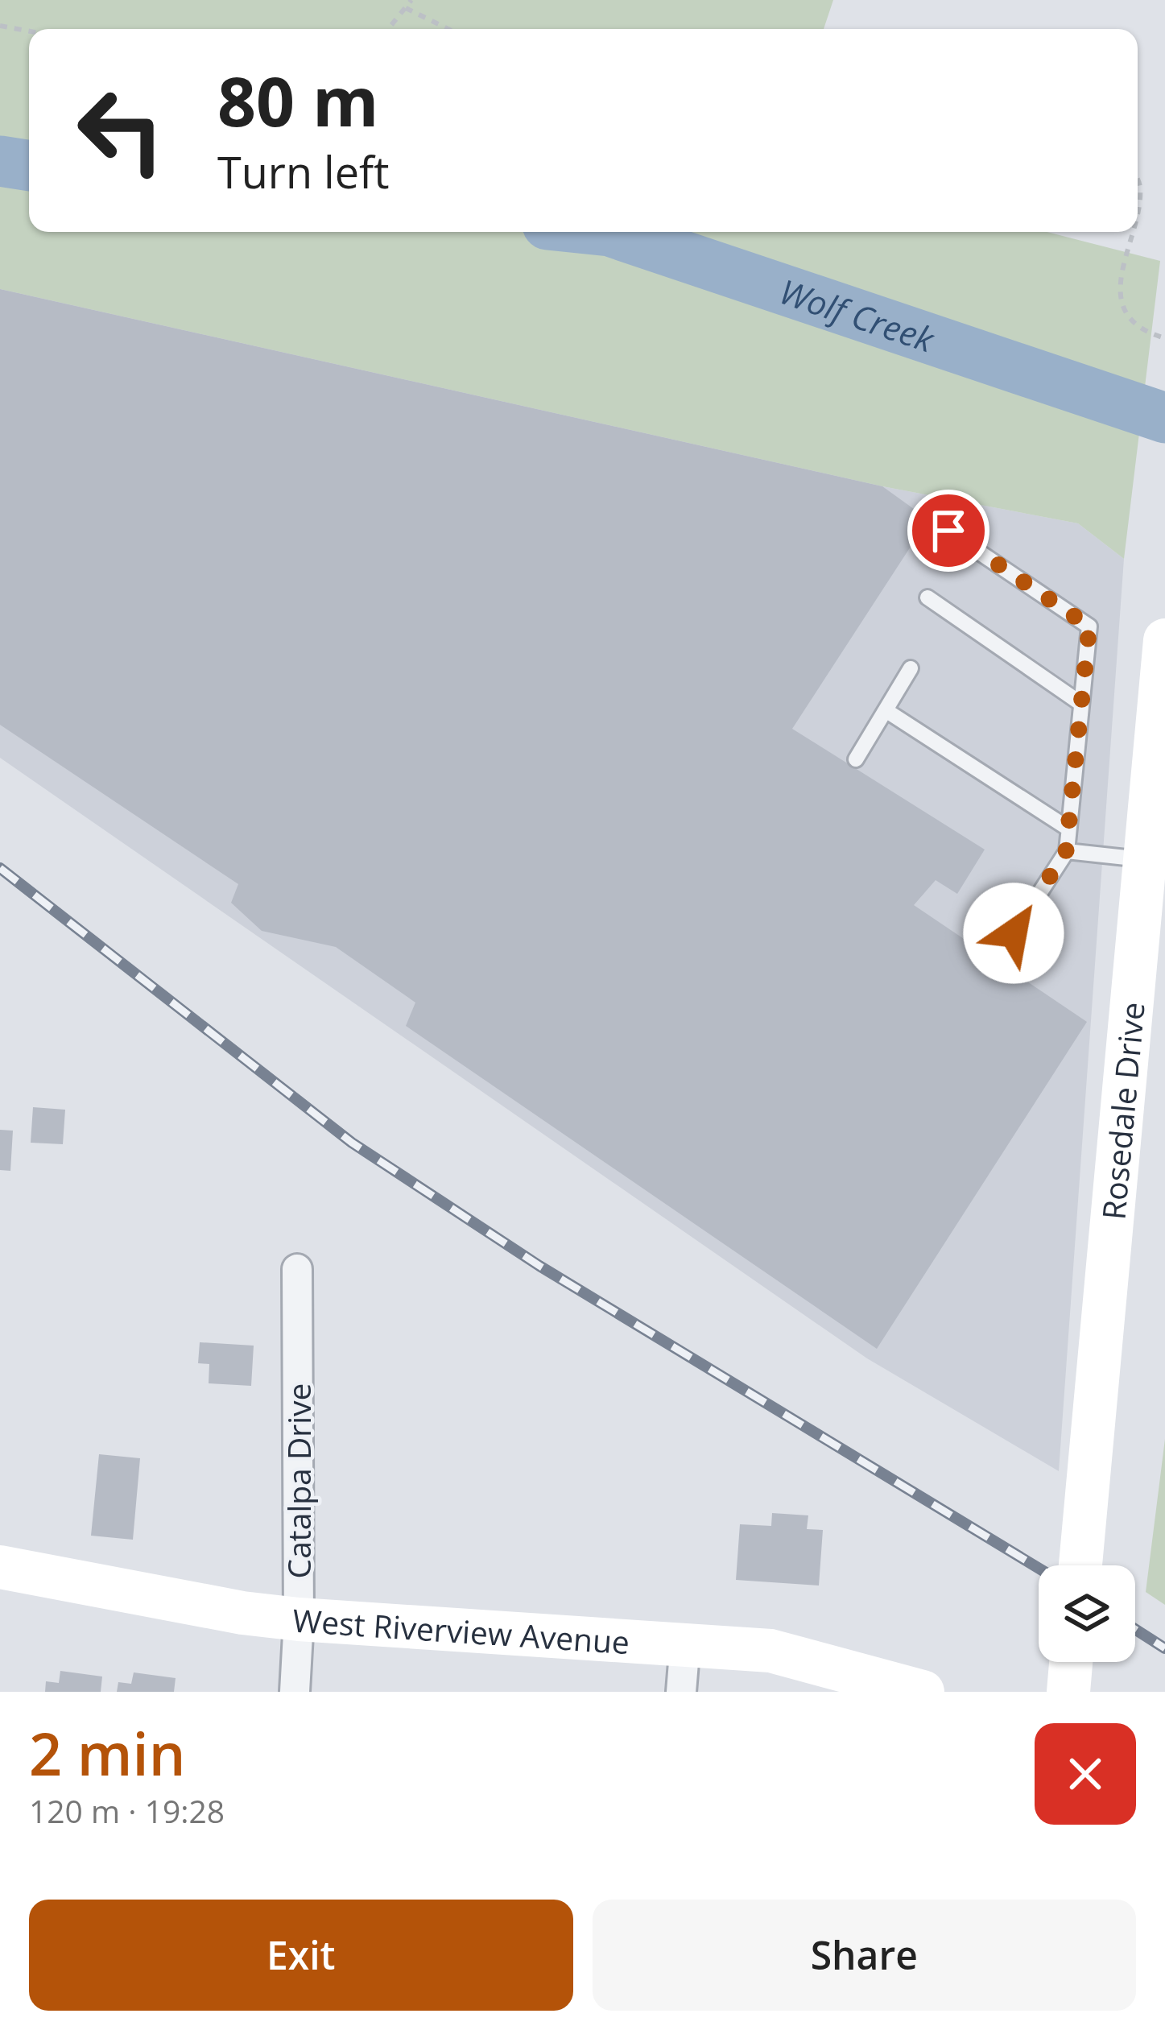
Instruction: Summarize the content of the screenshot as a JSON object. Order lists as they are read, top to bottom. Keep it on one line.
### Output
{"streets":{"street":["Rosedale Drive","Catalpa Drive","West Riverview Avenue"]},"crossings":[["Catalpa Drive","West Riverview Avenue"]],"water":["Wolf Creek"],"page":{"turn":["80 m","Turn left"],"heading":["2 min","120 m · 19:28"],"buttons":["Exit","Share"]}}
